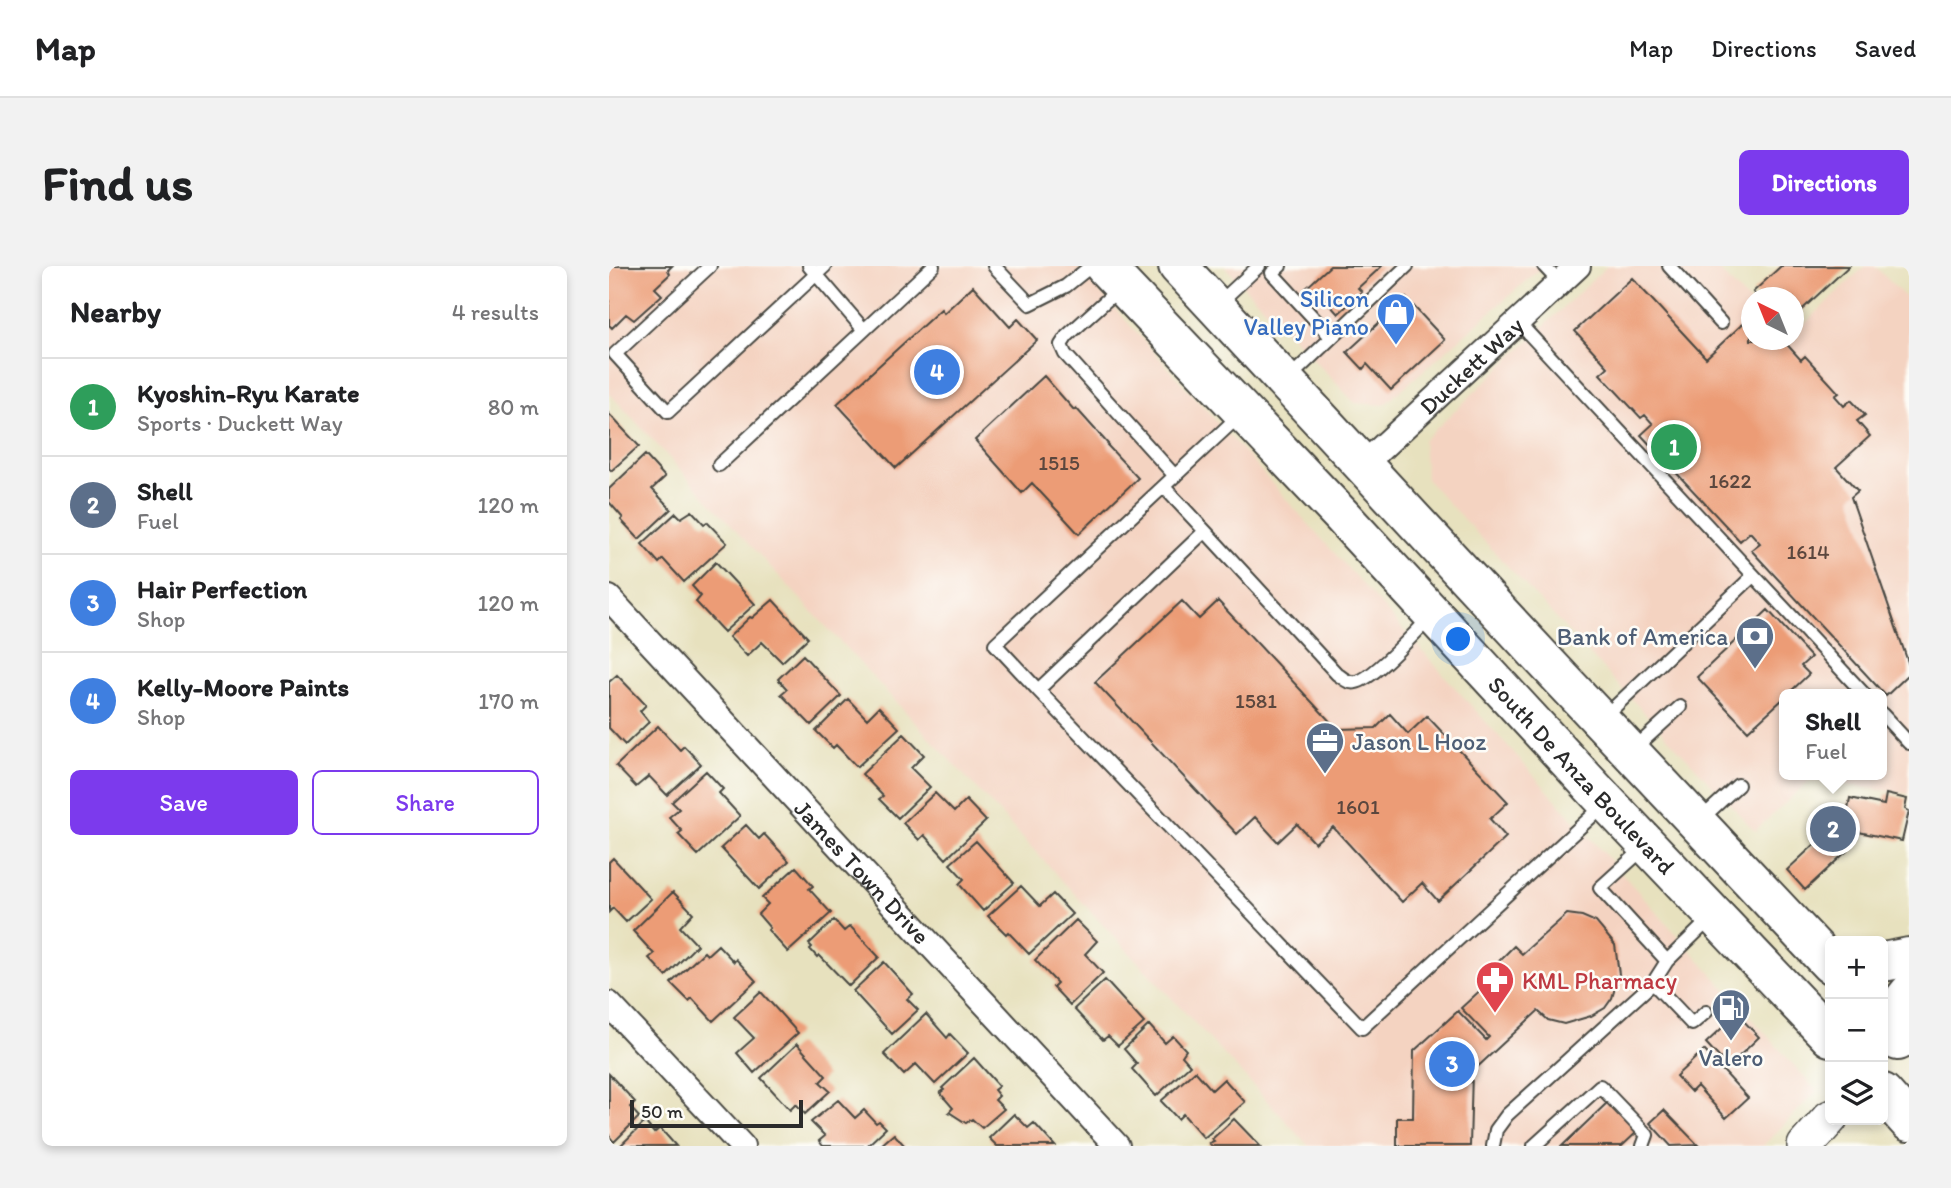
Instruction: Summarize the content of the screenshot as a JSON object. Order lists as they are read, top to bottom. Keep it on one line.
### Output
{"streets":{"main road":["South De Anza Boulevard"],"street":["Duckett Way","James Town Drive"]},"crossings":[["Duckett Way","South De Anza Boulevard"]],"places":{"shop":["Silicon Valley Piano"],"bank":["Bank of America"],"office":["Jason L Hooz"],"pharmacy":["KML Pharmacy"],"fuel station":["Valero"]},"house_numbers":["1515","1622","1614","1581","1601"],"scale_bar":"50 m","north":"top left","page":{"header":"Map","nav":["Map","Directions","Saved"],"buttons":["Directions",["Save","Share"]],"title":"Find us","heading":["Nearby","4 results"],"pins":["4","1","2","3"],"list":[{"mark":"1","name":"Kyoshin-Ryu Karate","note":"Sports · Duckett Way","value":"80 m"},{"mark":"2","name":"Shell","note":"Fuel","value":"120 m"},{"mark":"3","name":"Hair Perfection","note":"Shop","value":"120 m"},{"mark":"4","name":"Kelly-Moore Paints","note":"Shop","value":"170 m"}],"popup":["Shell","Fuel"],"map_buttons":["+","−"],"scale":"50 m"}}
